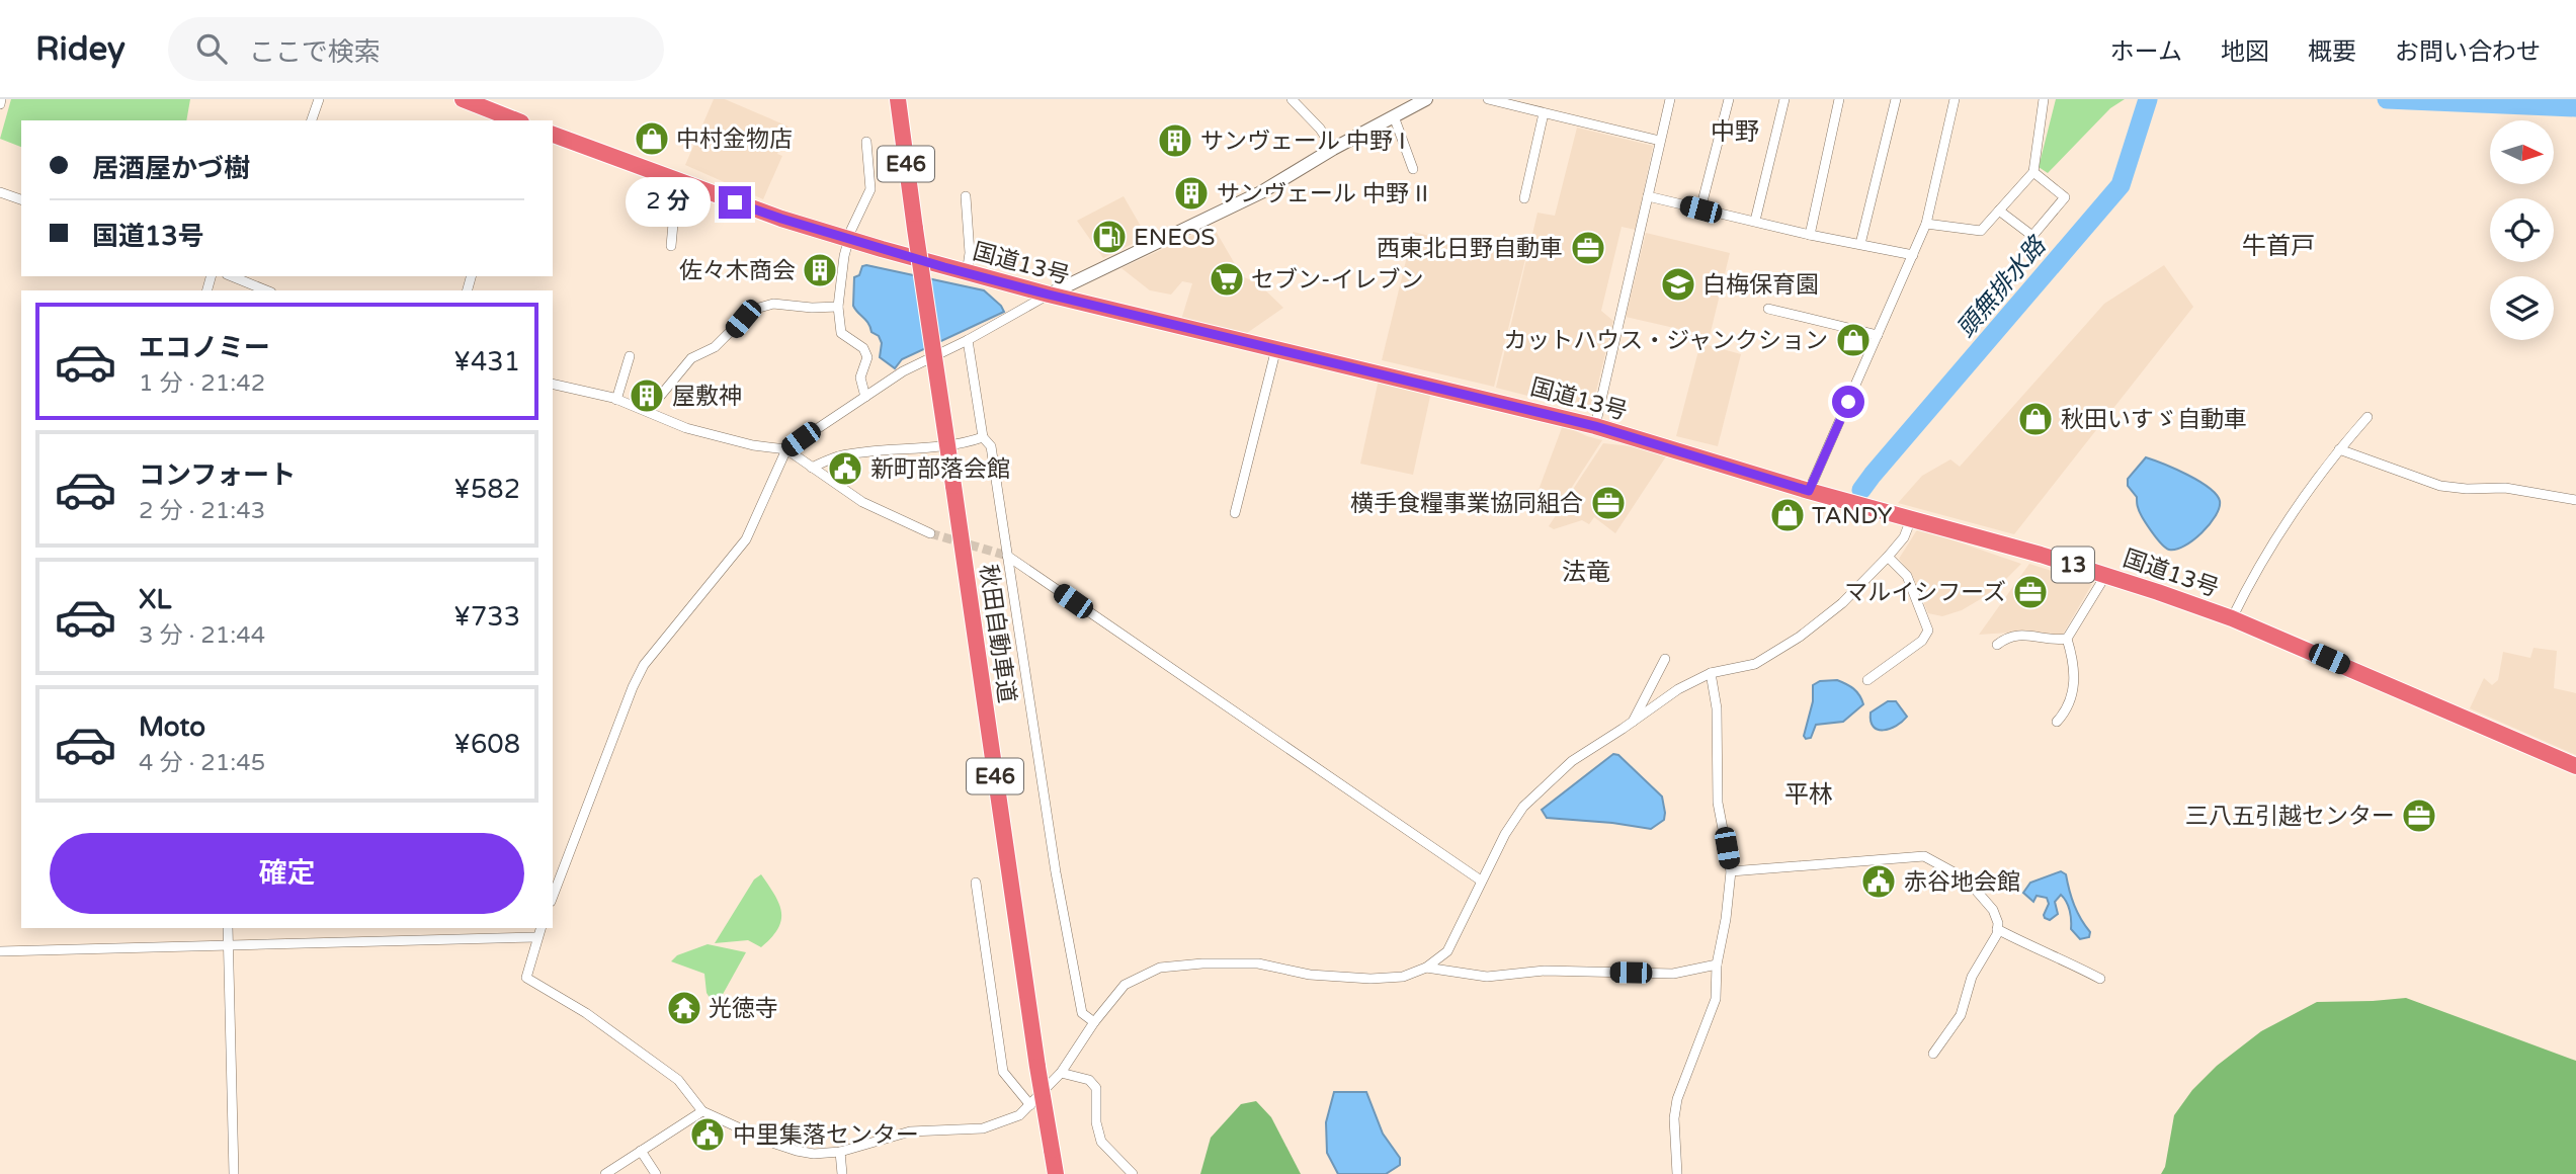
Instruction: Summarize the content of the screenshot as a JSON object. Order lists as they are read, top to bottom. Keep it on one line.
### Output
{"streets":{"highway":["E46","国道13号","13","秋田自動車道"]},"districts":["中野","牛首戸","法竜","平林"],"water":["頭無排水路"],"places":{"shop":["中村金物店","カットハウス・ジャンクション","秋田いすゞ自動車","TANDY"],"building":["サンヴェール 中野 I","サンヴェール 中野 II","佐々木商会","屋敷神"],"fuel station":["ENEOS"],"office":["西東北日野自動車","横手食糧事業協同組合","マルイシフーズ","三八五引越センター"],"supermarket":["セブン-イレブン"],"school or university":["白梅保育園"],"public building":["新町部落会館","赤谷地会館","中里集落センター"],"temple":["光徳寺"]},"north":"right","page":{"header":"Ridey","search":"ここで検索","nav":["ホーム","地図","概要","お問い合わせ"],"banner":["居酒屋かづ樹","国道13号"],"bubble":"2 分","list":[{"name":"エコノミー","note":"1 分 · 21:42","value":"¥431"},{"name":"コンフォート","note":"2 分 · 21:43","value":"¥582"},{"name":"XL","note":"3 分 · 21:44","value":"¥733"},{"name":"Moto","note":"4 分 · 21:45","value":"¥608"}],"buttons":"確定"}}
